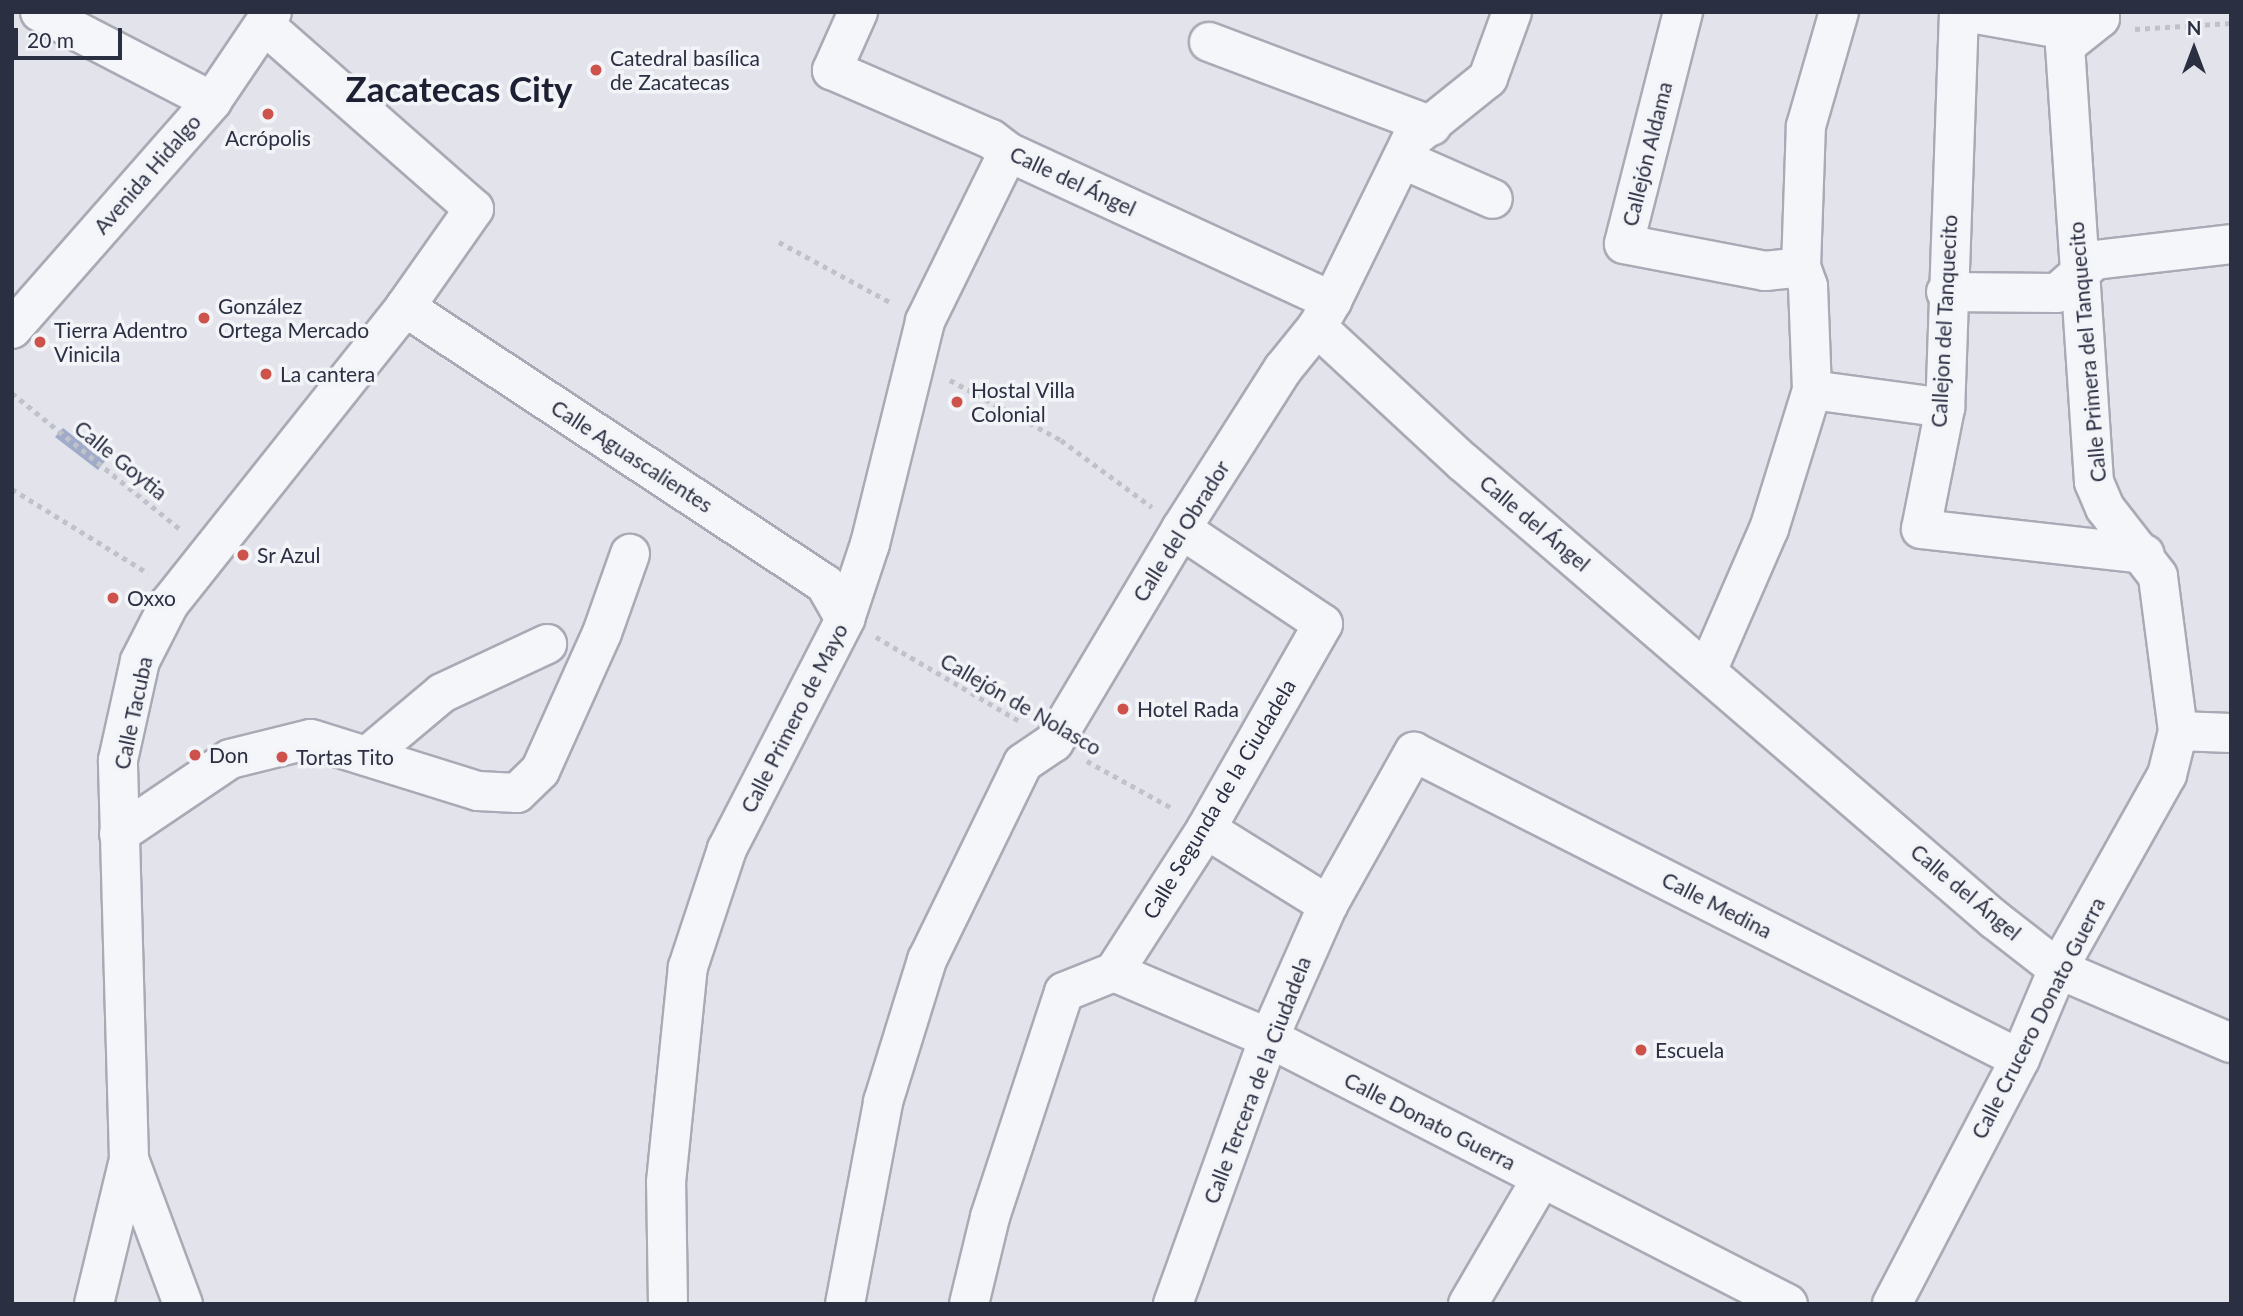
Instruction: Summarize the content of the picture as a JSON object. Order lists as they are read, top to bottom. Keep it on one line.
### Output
{"streets":{"street":["Callejón Aldama","Avenida Hidalgo","Calle del Ángel","Callejon del Tanquecito","Calle Primera del Tanquecito","Calle Aguascalientes","Calle del Obrador","Calle Tacuba","Calle Primero de Mayo","Calle Segunda de la Ciudadela","Calle Medina","Calle Crucero Donato Guerra","Calle Tercera de la Ciudadela","Calle Donato Guerra"],"path":["Calle Goytia","Callejón de Nolasco"]},"crossings":[["Avenida Hidalgo","Calle Tacuba"],["Calle del Ángel","Calle del Obrador"],["Calle del Ángel","Calle Primero de Mayo"],["Calle del Ángel","Calle Crucero Donato Guerra"],["Callejon del Tanquecito","Calle Primera del Tanquecito"],["Calle Primera del Tanquecito","Calle Crucero Donato Guerra"],["Calle Aguascalientes","Callejón de Nolasco"],["Calle Aguascalientes","Calle Tacuba"],["Calle Aguascalientes","Calle Primero de Mayo"],["Calle Goytia","Calle Tacuba"],["Calle del Obrador","Callejón de Nolasco"],["Calle del Obrador","Calle Segunda de la Ciudadela"],["Callejón de Nolasco","Calle Primero de Mayo"],["Callejón de Nolasco","Calle Segunda de la Ciudadela"],["Calle Segunda de la Ciudadela","Calle Donato Guerra"],["Calle Medina","Calle Crucero Donato Guerra"],["Calle Medina","Calle Tercera de la Ciudadela"],["Calle Tercera de la Ciudadela","Calle Donato Guerra"]],"districts":["Zacatecas City"],"places":["Catedral basílica de Zacatecas","Acrópolis","González Ortega Mercado","Tierra Adentro Vinicila","La cantera","Hostal Villa Colonial","Sr Azul","Oxxo","Hotel Rada","Don","Tortas Tito","Escuela"],"scale_bar":"20 m","north":"top"}
